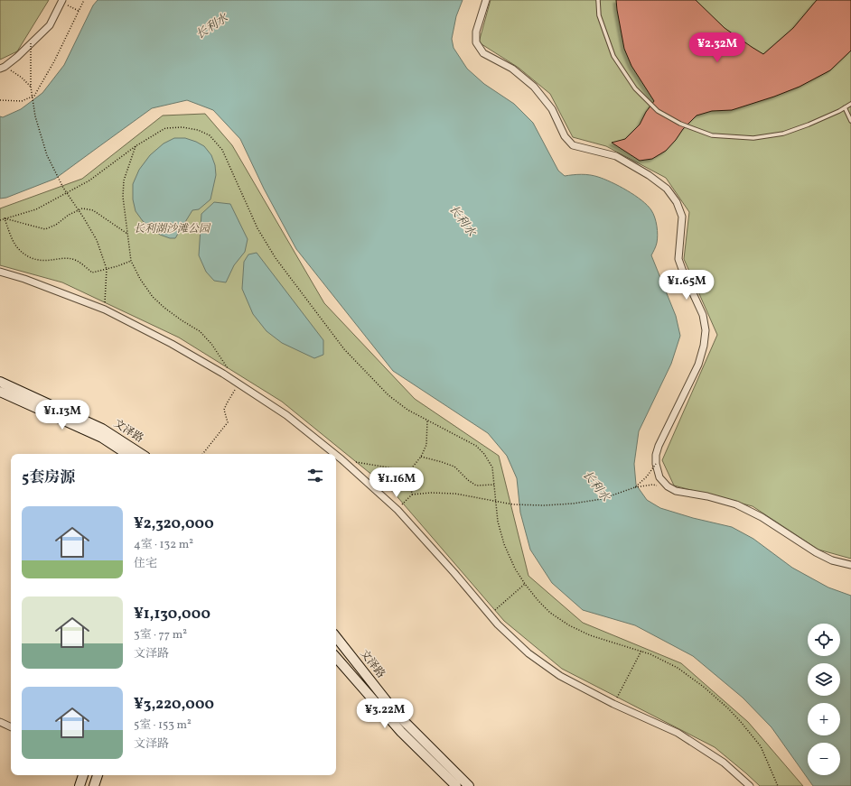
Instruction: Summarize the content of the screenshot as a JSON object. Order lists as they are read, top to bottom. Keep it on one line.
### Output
{"streets":{"street":["文泽路"]},"water":["长利水"],"parks":["长利湖沙滩公园"],"page":{"price":["¥2.32M","¥1.65M","¥1.13M","¥1.16M","¥3.22M"],"heading":"5套房源","list":[{"name":"¥2,320,000","note":"4室 · 132 m² · 住宅"},{"name":"¥1,130,000","note":"3室 · 77 m² · 文泽路"},{"name":"¥3,220,000","note":"5室 · 153 m² · 文泽路"}],"map_buttons":["+","−"]}}
